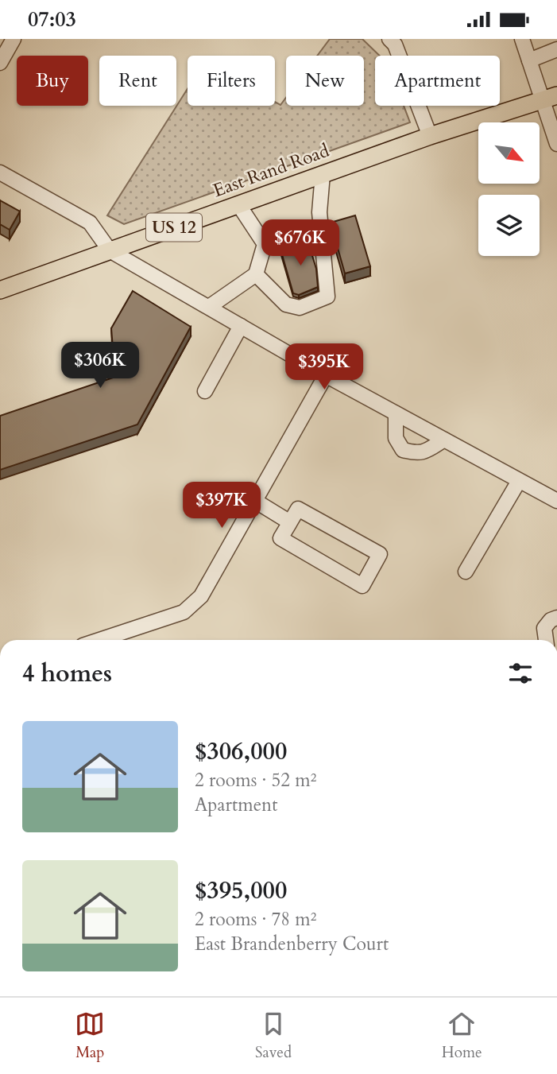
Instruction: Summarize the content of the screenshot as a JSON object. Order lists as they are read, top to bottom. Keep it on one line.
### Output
{"streets":{"main road":["East Rand Road","US 12"]},"north":"bottom right","page":{"status":"07:03","chip":["Buy","Rent","Filters","New","Apartment"],"price":["$676K","$306K","$395K","$397K"],"heading":"4 homes","list":[{"name":"$306,000","note":"2 rooms · 52 m² · Apartment"},{"name":"$395,000","note":"2 rooms · 78 m² · East Brandenberry Court"}],"tabs":["Map","Saved","Home"]}}
